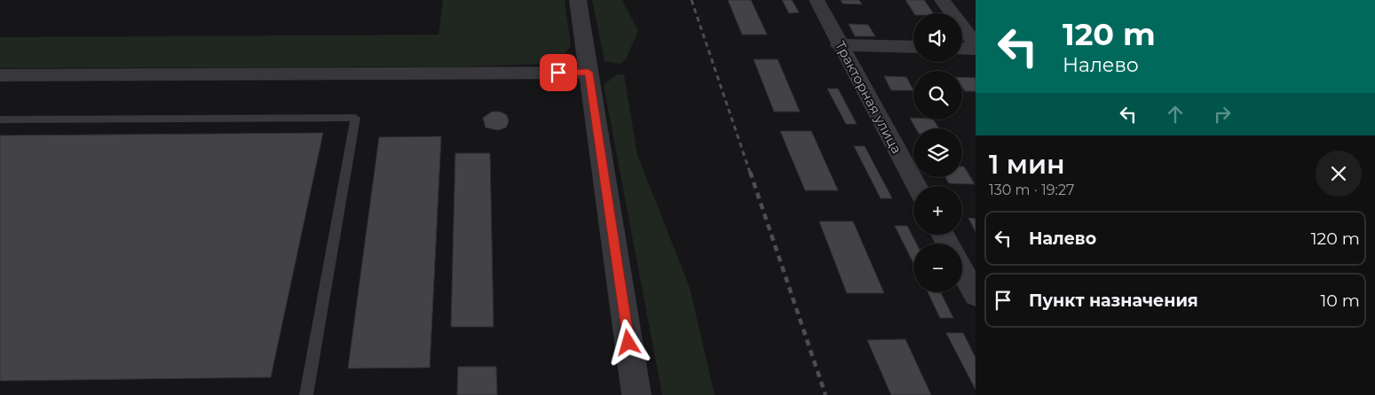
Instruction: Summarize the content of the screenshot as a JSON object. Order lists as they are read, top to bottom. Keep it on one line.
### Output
{"streets":{"street":["Тракторная улица"]},"page":{"turn":["120 m","Налево"],"map_buttons":["+","−"],"heading":["1 мин","130 m · 19:27"],"list":[{"name":"Налево","value":"120 m"},{"name":"Пункт назначения","value":"10 m"}]}}
